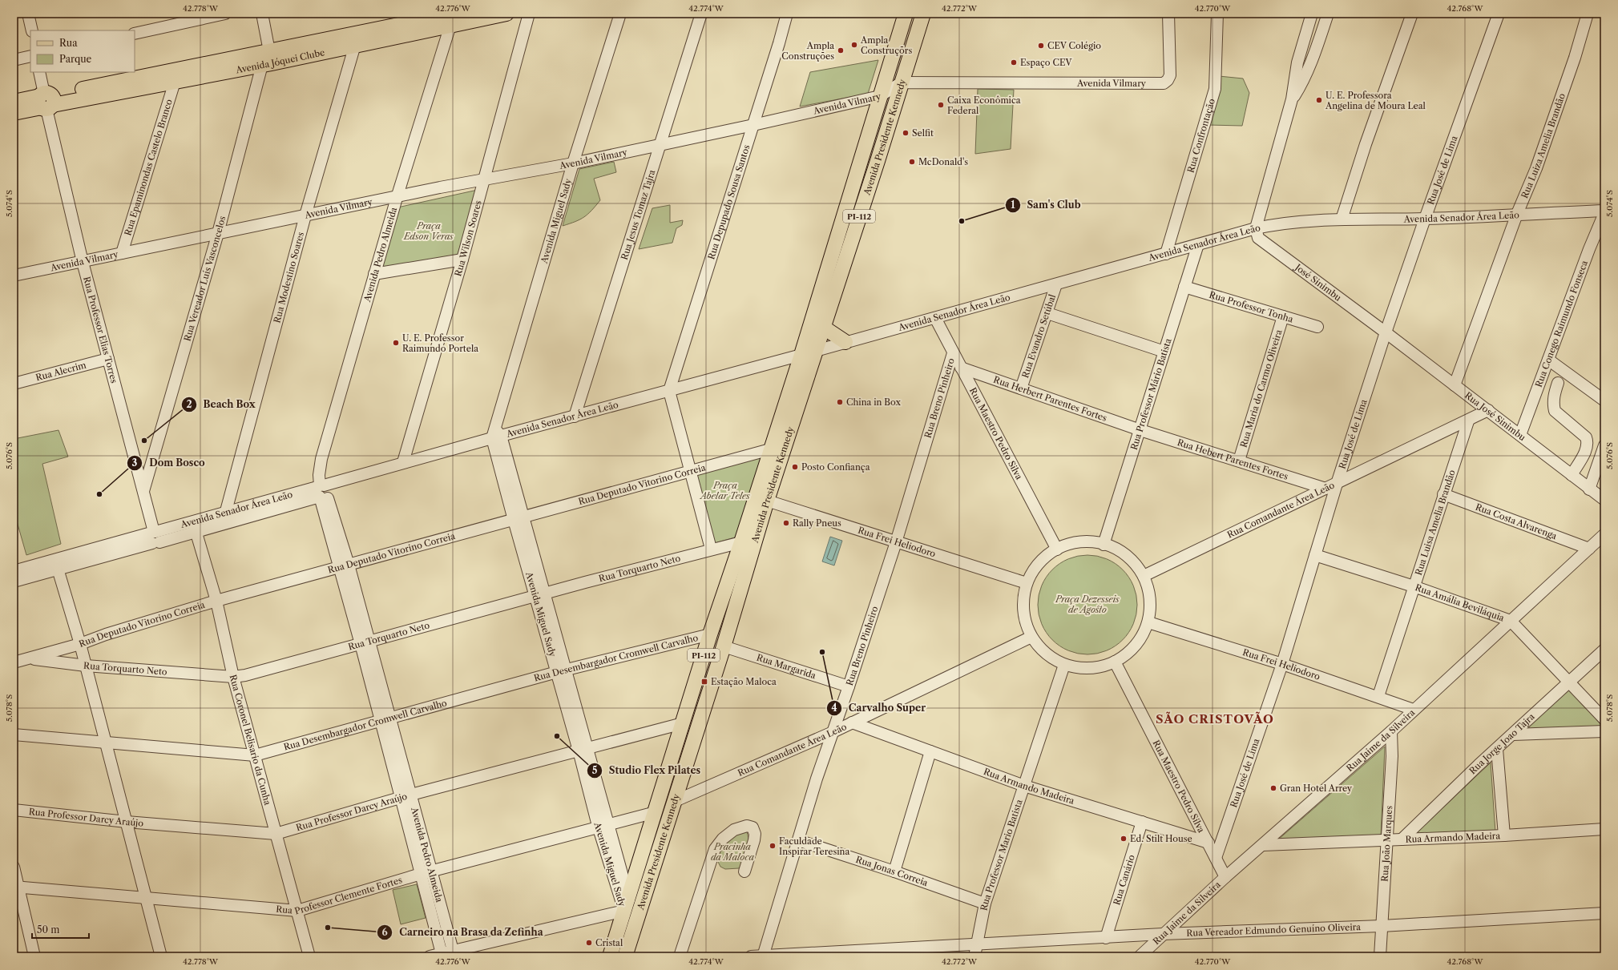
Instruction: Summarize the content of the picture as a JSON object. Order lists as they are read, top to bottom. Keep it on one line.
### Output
{"streets":{"main road":["Avenida Jóquei Clube","Avenida Presidente Kennedy","PI-112"],"street":["Avenida Vilmary","Rua Confrontação","Rua Luiza Amelia Brandão","Rua Epaminondas Castelo Branco","Rua José de Lima","Rua Depupado Sousa Santos","Rua Jesus Tomaz Tajra","Avenida Senador Área Leão","Avenida Miguel Sady","Rua Wilson Soares","Avenida Pedro Almeida","Rua Vereador Luís Vasconcelos","Rua Modestino Soares","José Sinimbu","Rua Professor Tonha","Rua Conego Raimundo Fonseca","Rua Professor Elias Torres","Rua Evandro Setúbal","Rua Alecrim","Rua Maria do Carmo Oliveira","Rua Professor Mário Batista","Rua Breno Pinheiro","Rua Herbert Parentes Fortes","Rua José Sinimbu","Rua Maestro Pedro Silva","Rua Hebert Parentes Fortes","Rua Deputado Vitorino Correia","Rua Comandante Área Leão","Rua Costa Alvarenga","Rua Luisa Amelia Brandão","Rua Frei Heliodoro","Rua Torquarto Neto","Rua Amália Beviláquia","Rua Desembargador Cromwell Carvalho","Rua Margarida","Rua Coronel Belisario da Cunha","Rua Jaime da Silveira","Rua Jorge Joao Tajra","Rua Armando Madeira","Rua Professor Darcy Araújo","Rua João Marques","Rua Professor Mario Batista","Rua Jonas Correia","Rua Canário","Rua Professor Clemente Fortes","Rua Vereador Edmundo Genuíno Oliveira"]},"crossings":[["Avenida Jóquei Clube","Rua Epaminondas Castelo Branco"],["Avenida Jóquei Clube","Avenida Pedro Almeida"],["Avenida Jóquei Clube","Rua Vereador Luís Vasconcelos"],["Avenida Jóquei Clube","Rua Modestino Soares"],["Avenida Jóquei Clube","Rua Professor Elias Torres"],["Avenida Vilmary","Avenida Presidente Kennedy"],["Avenida Vilmary","Rua Epaminondas Castelo Branco"],["Avenida Vilmary","Rua Depupado Sousa Santos"],["Avenida Vilmary","Rua Jesus Tomaz Tajra"],["Avenida Vilmary","Avenida Miguel Sady"],["Avenida Vilmary","Rua Wilson Soares"],["Avenida Vilmary","Avenida Pedro Almeida"],["Avenida Vilmary","Rua Vereador Luís Vasconcelos"],["Avenida Vilmary","Rua Modestino Soares"],["Avenida Vilmary","Rua Professor Elias Torres"],["Rua Confrontação","Avenida Senador Área Leão"],["Avenida Presidente Kennedy","Avenida Senador Área Leão"],["Avenida Presidente Kennedy","Avenida Miguel Sady"],["Avenida Presidente Kennedy","Rua Deputado Vitorino Correia"],["Avenida Presidente Kennedy","Rua Comandante Área Leão"],["Avenida Presidente Kennedy","Rua Frei Heliodoro"],["Avenida Presidente Kennedy","Rua Torquarto Neto"],["Avenida Presidente Kennedy","Rua Desembargador Cromwell Carvalho"],["Avenida Presidente Kennedy","Rua Margarida"],["Avenida Presidente Kennedy","Rua Professor Darcy Araújo"],["Avenida Presidente Kennedy","Rua Professor Clemente Fortes"],["Rua Luiza Amelia Brandão","Avenida Senador Área Leão"],["Rua Luiza Amelia Brandão","Rua José Sinimbu"],["Rua José de Lima","Avenida Senador Área Leão"],["Rua José de Lima","José Sinimbu"],["Rua José de Lima","Rua José Sinimbu"],["Rua José de Lima","Rua Maestro Pedro Silva"],["Rua José de Lima","Rua Comandante Área Leão"],["Rua José de Lima","Rua Frei Heliodoro"],["Rua José de Lima","Rua Amália Beviláquia"],["Rua Depupado Sousa Santos","Avenida Senador Área Leão"],["Rua Jesus Tomaz Tajra","Avenida Senador Área Leão"],["Avenida Senador Área Leão","Avenida Miguel Sady"],["Avenida Senador Área Leão","Rua Wilson Soares"],["Avenida Senador Área Leão","Avenida Pedro Almeida"],["Avenida Senador Área Leão","Rua Modestino Soares"],["Avenida Senador Área Leão","José Sinimbu"],["Avenida Senador Área Leão","Rua Professor Elias Torres"],["Avenida Senador Área Leão","Rua Evandro Setúbal"],["Avenida Senador Área Leão","Rua Professor Mário Batista"],["Avenida Senador Área Leão","Rua Maestro Pedro Silva"],["Avenida Senador Área Leão","Rua Coronel Belisario da Cunha"],["Avenida Miguel Sady","Rua Deputado Vitorino Correia"],["Avenida Miguel Sady","Rua Torquarto Neto"],["Avenida Miguel Sady","Rua Desembargador Cromwell Carvalho"],["Avenida Miguel Sady","Rua Professor Darcy Araújo"],["Avenida Miguel Sady","Rua Professor Clemente Fortes"],["Avenida Pedro Almeida","Rua Deputado Vitorino Correia"],["Avenida Pedro Almeida","Rua Torquarto Neto"],["Avenida Pedro Almeida","Rua Desembargador Cromwell Carvalho"],["Avenida Pedro Almeida","Rua Professor Darcy Araújo"],["Avenida Pedro Almeida","Rua Professor Clemente Fortes"],["Rua Vereador Luís Vasconcelos","Rua Professor Elias Torres"],["José Sinimbu","Rua José Sinimbu"],["Rua Professor Tonha","Rua Maria do Carmo Oliveira"],["Rua Professor Tonha","Rua Professor Mário Batista"],["Rua Conego Raimundo Fonseca","Rua José Sinimbu"],["Rua Professor Elias Torres","Rua Alecrim"],["Rua Evandro Setúbal","Rua Herbert Parentes Fortes"],["Rua Maria do Carmo Oliveira","Rua Hebert Parentes Fortes"],["Rua Professor Mário Batista","Rua Herbert Parentes Fortes"],["Rua Professor Mário Batista","Rua Hebert Parentes Fortes"],["Rua Breno Pinheiro","Rua Maestro Pedro Silva"],["Rua Breno Pinheiro","Rua Comandante Área Leão"],["Rua Breno Pinheiro","Rua Frei Heliodoro"],["Rua Breno Pinheiro","Rua Margarida"],["Rua Breno Pinheiro","Rua Jonas Correia"],["Rua Breno Pinheiro","Rua Vereador Edmundo Genuíno Oliveira"],["Rua Herbert Parentes Fortes","Rua Maestro Pedro Silva"],["Rua Herbert Parentes Fortes","Rua Hebert Parentes Fortes"],["Rua José Sinimbu","Rua Comandante Área Leão"],["Rua Maestro Pedro Silva","Rua Jaime da Silveira"],["Rua Maestro Pedro Silva","Rua Armando Madeira"],["Rua Hebert Parentes Fortes","Rua Comandante Área Leão"],["Rua Deputado Vitorino Correia","Rua Torquarto Neto"],["Rua Deputado Vitorino Correia","Rua Coronel Belisario da Cunha"],["Rua Comandante Área Leão","Rua Luisa Amelia Brandão"],["Rua Comandante Área Leão","Rua Armando Madeira"],["Rua Costa Alvarenga","Rua Luisa Amelia Brandão"],["Rua Costa Alvarenga","Rua Jaime da Silveira"],["Rua Luisa Amelia Brandão","Rua Frei Heliodoro"],["Rua Luisa Amelia Brandão","Rua Amália Beviláquia"],["Rua Frei Heliodoro","Rua Jaime da Silveira"],["Rua Torquarto Neto","Rua Coronel Belisario da Cunha"],["Rua Amália Beviláquia","Rua Jaime da Silveira"],["Rua Amália Beviláquia","Rua Jorge Joao Tajra"],["Rua Desembargador Cromwell Carvalho","Rua Coronel Belisario da Cunha"],["Rua Coronel Belisario da Cunha","Rua Professor Darcy Araújo"],["Rua Coronel Belisario da Cunha","Rua Professor Clemente Fortes"],["Rua Jaime da Silveira","Rua Armando Madeira"],["Rua Jaime da Silveira","Rua João Marques"],["Rua Jaime da Silveira","Rua Vereador Edmundo Genuíno Oliveira"],["Rua Jorge Joao Tajra","Rua Armando Madeira"],["Rua Armando Madeira","Rua João Marques"],["Rua Armando Madeira","Rua Professor Mario Batista"],["Rua Armando Madeira","Rua Canário"],["Rua João Marques","Rua Vereador Edmundo Genuíno Oliveira"],["Rua Professor Mario Batista","Rua Jonas Correia"],["Rua Professor Mario Batista","Rua Vereador Edmundo Genuíno Oliveira"],["Rua Canário","Rua Vereador Edmundo Genuíno Oliveira"]],"districts":["SÃO CRISTOVÃO"],"parks":["Praça Edson Veras","Praça Abelar Teles","Praça Dezesseis de Agosto","Pracinha da Maloca"],"places":{"other":["Ampla Construçõrs","CEV Colégio","Ampla Construções","Espaço CEV","U. E. Professora Angelina de Moura Leal","Caixa Econômica Federal","Selfit","McDonald's","Sam's Club","U. E. Professor Raimundo Portela","China in Box","Beach Box","Posto Confiança","Dom Bosco","Rally Pneus","Carvalho Super","Studio Flex Pilates","Gran Hotel Arrey","Ed. Stilt House","Faculdade Inspirar Teresina","Carneiro na Brasa da Zefinha","Cristal"],"transit":["Estação Maloca"]},"legend":["Rua","Parque"],"scale_bar":"50 m","coordinates":["42.778°W","42.776°W","42.774°W","42.772°W","42.770°W","42.768°W","5.074°S","5.076°S","5.078°S"]}
